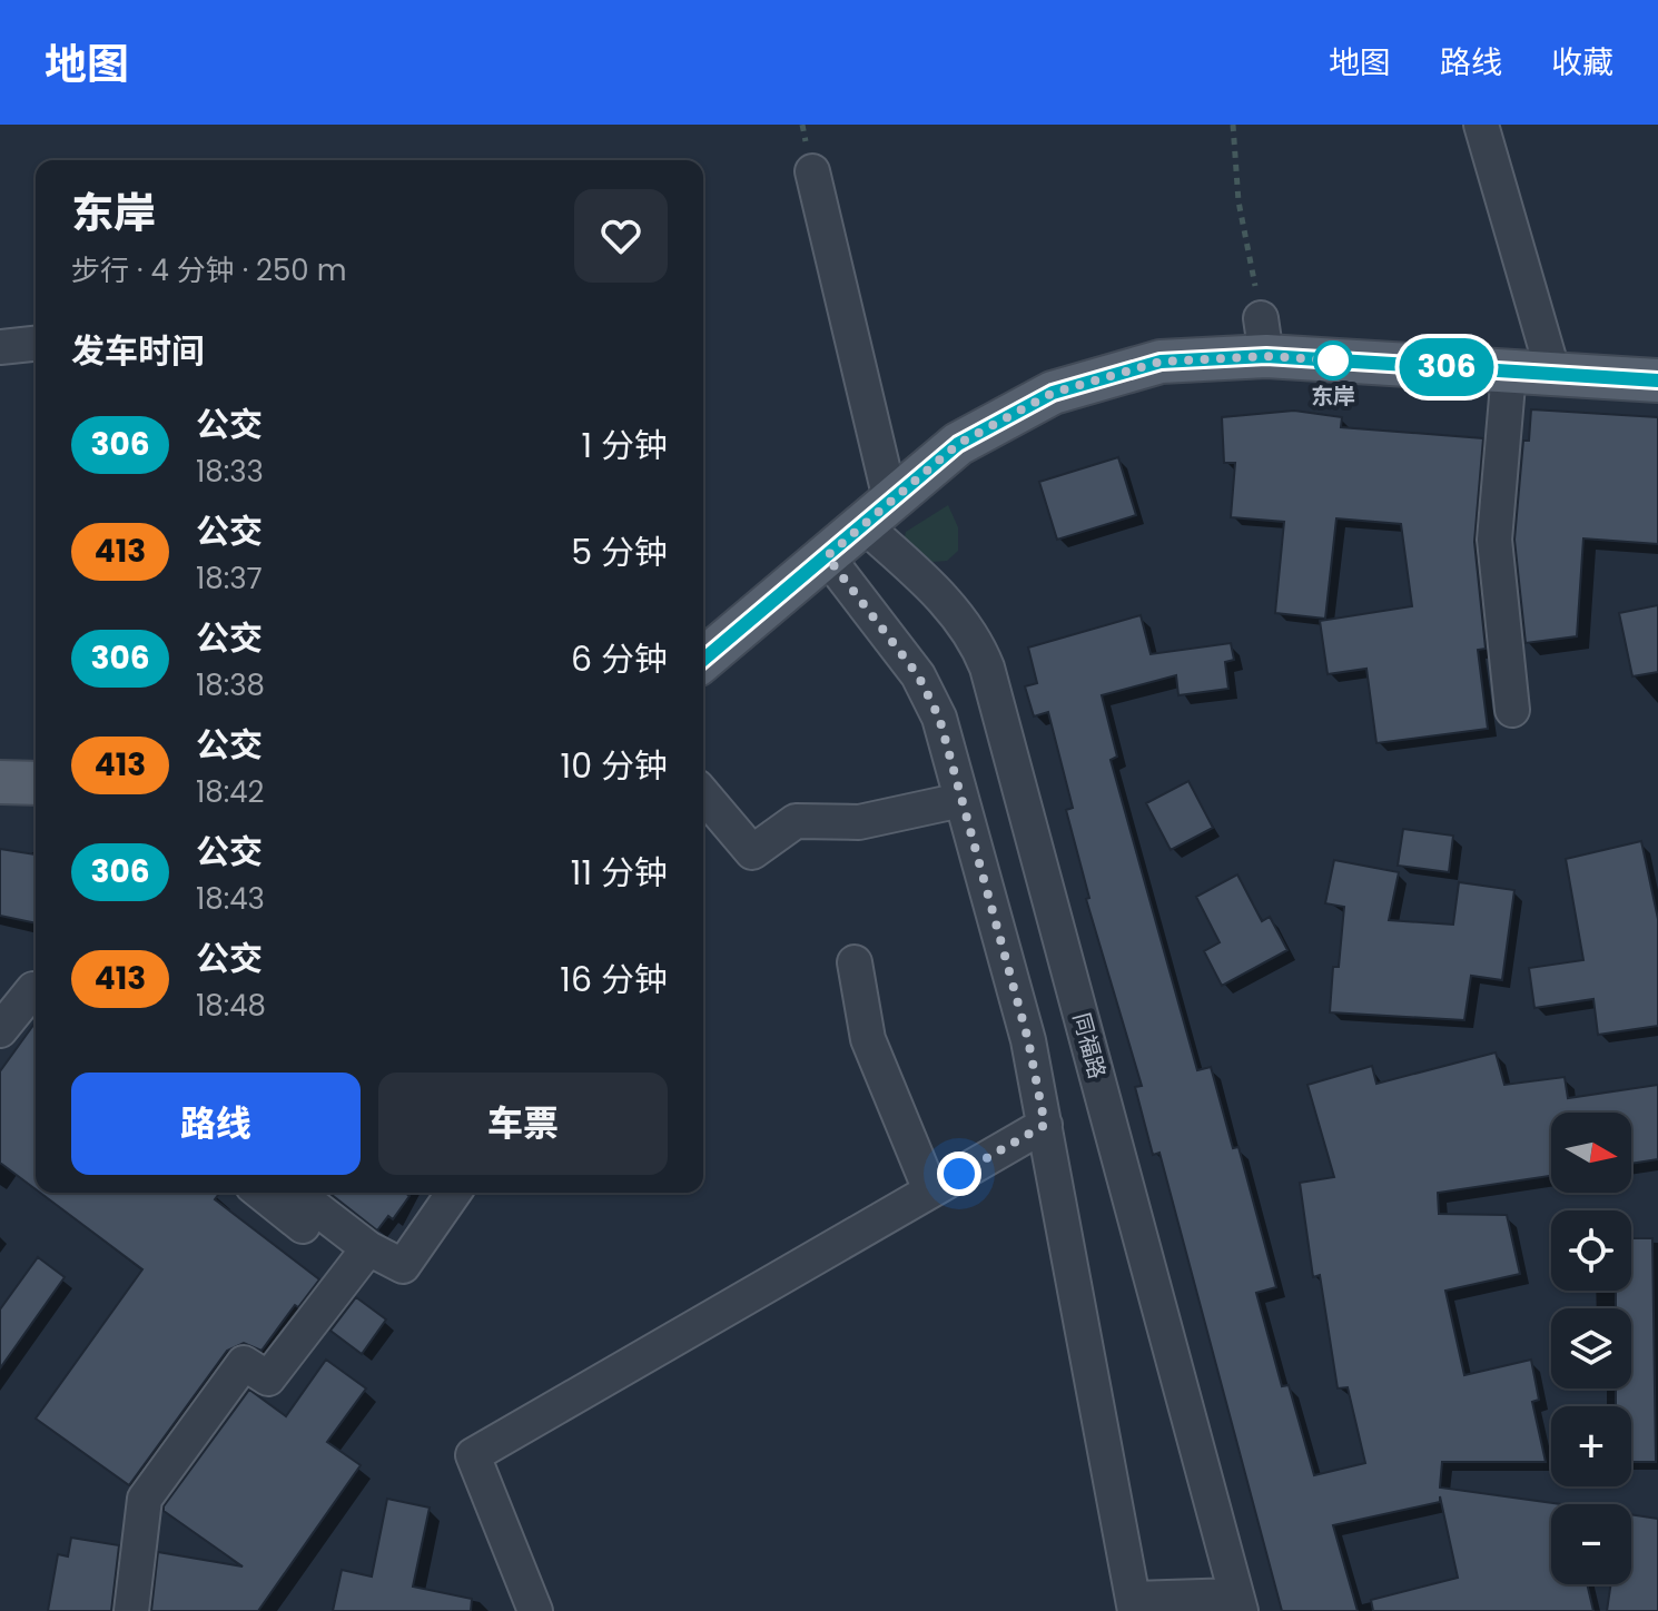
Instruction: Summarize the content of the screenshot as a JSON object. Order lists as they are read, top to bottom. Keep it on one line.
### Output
{"streets":{"street":["同福路"]},"places":["东岸"],"lines":["bus line 306"],"north":"right","page":{"header":"地图","nav":["地图","路线","收藏"],"on_map":"306","heading":[["东岸","步行 · 4 分钟 · 250 m"],"发车时间"],"list":[{"mark":"306","name":"公交","note":"18:33","value":"1 分钟"},{"mark":"413","name":"公交","note":"18:37","value":"5 分钟"},{"mark":"306","name":"公交","note":"18:38","value":"6 分钟"},{"mark":"413","name":"公交","note":"18:42","value":"10 分钟"},{"mark":"306","name":"公交","note":"18:43","value":"11 分钟"},{"mark":"413","name":"公交","note":"18:48","value":"16 分钟"}],"buttons":["路线","车票"],"map_buttons":["+","−"]}}
